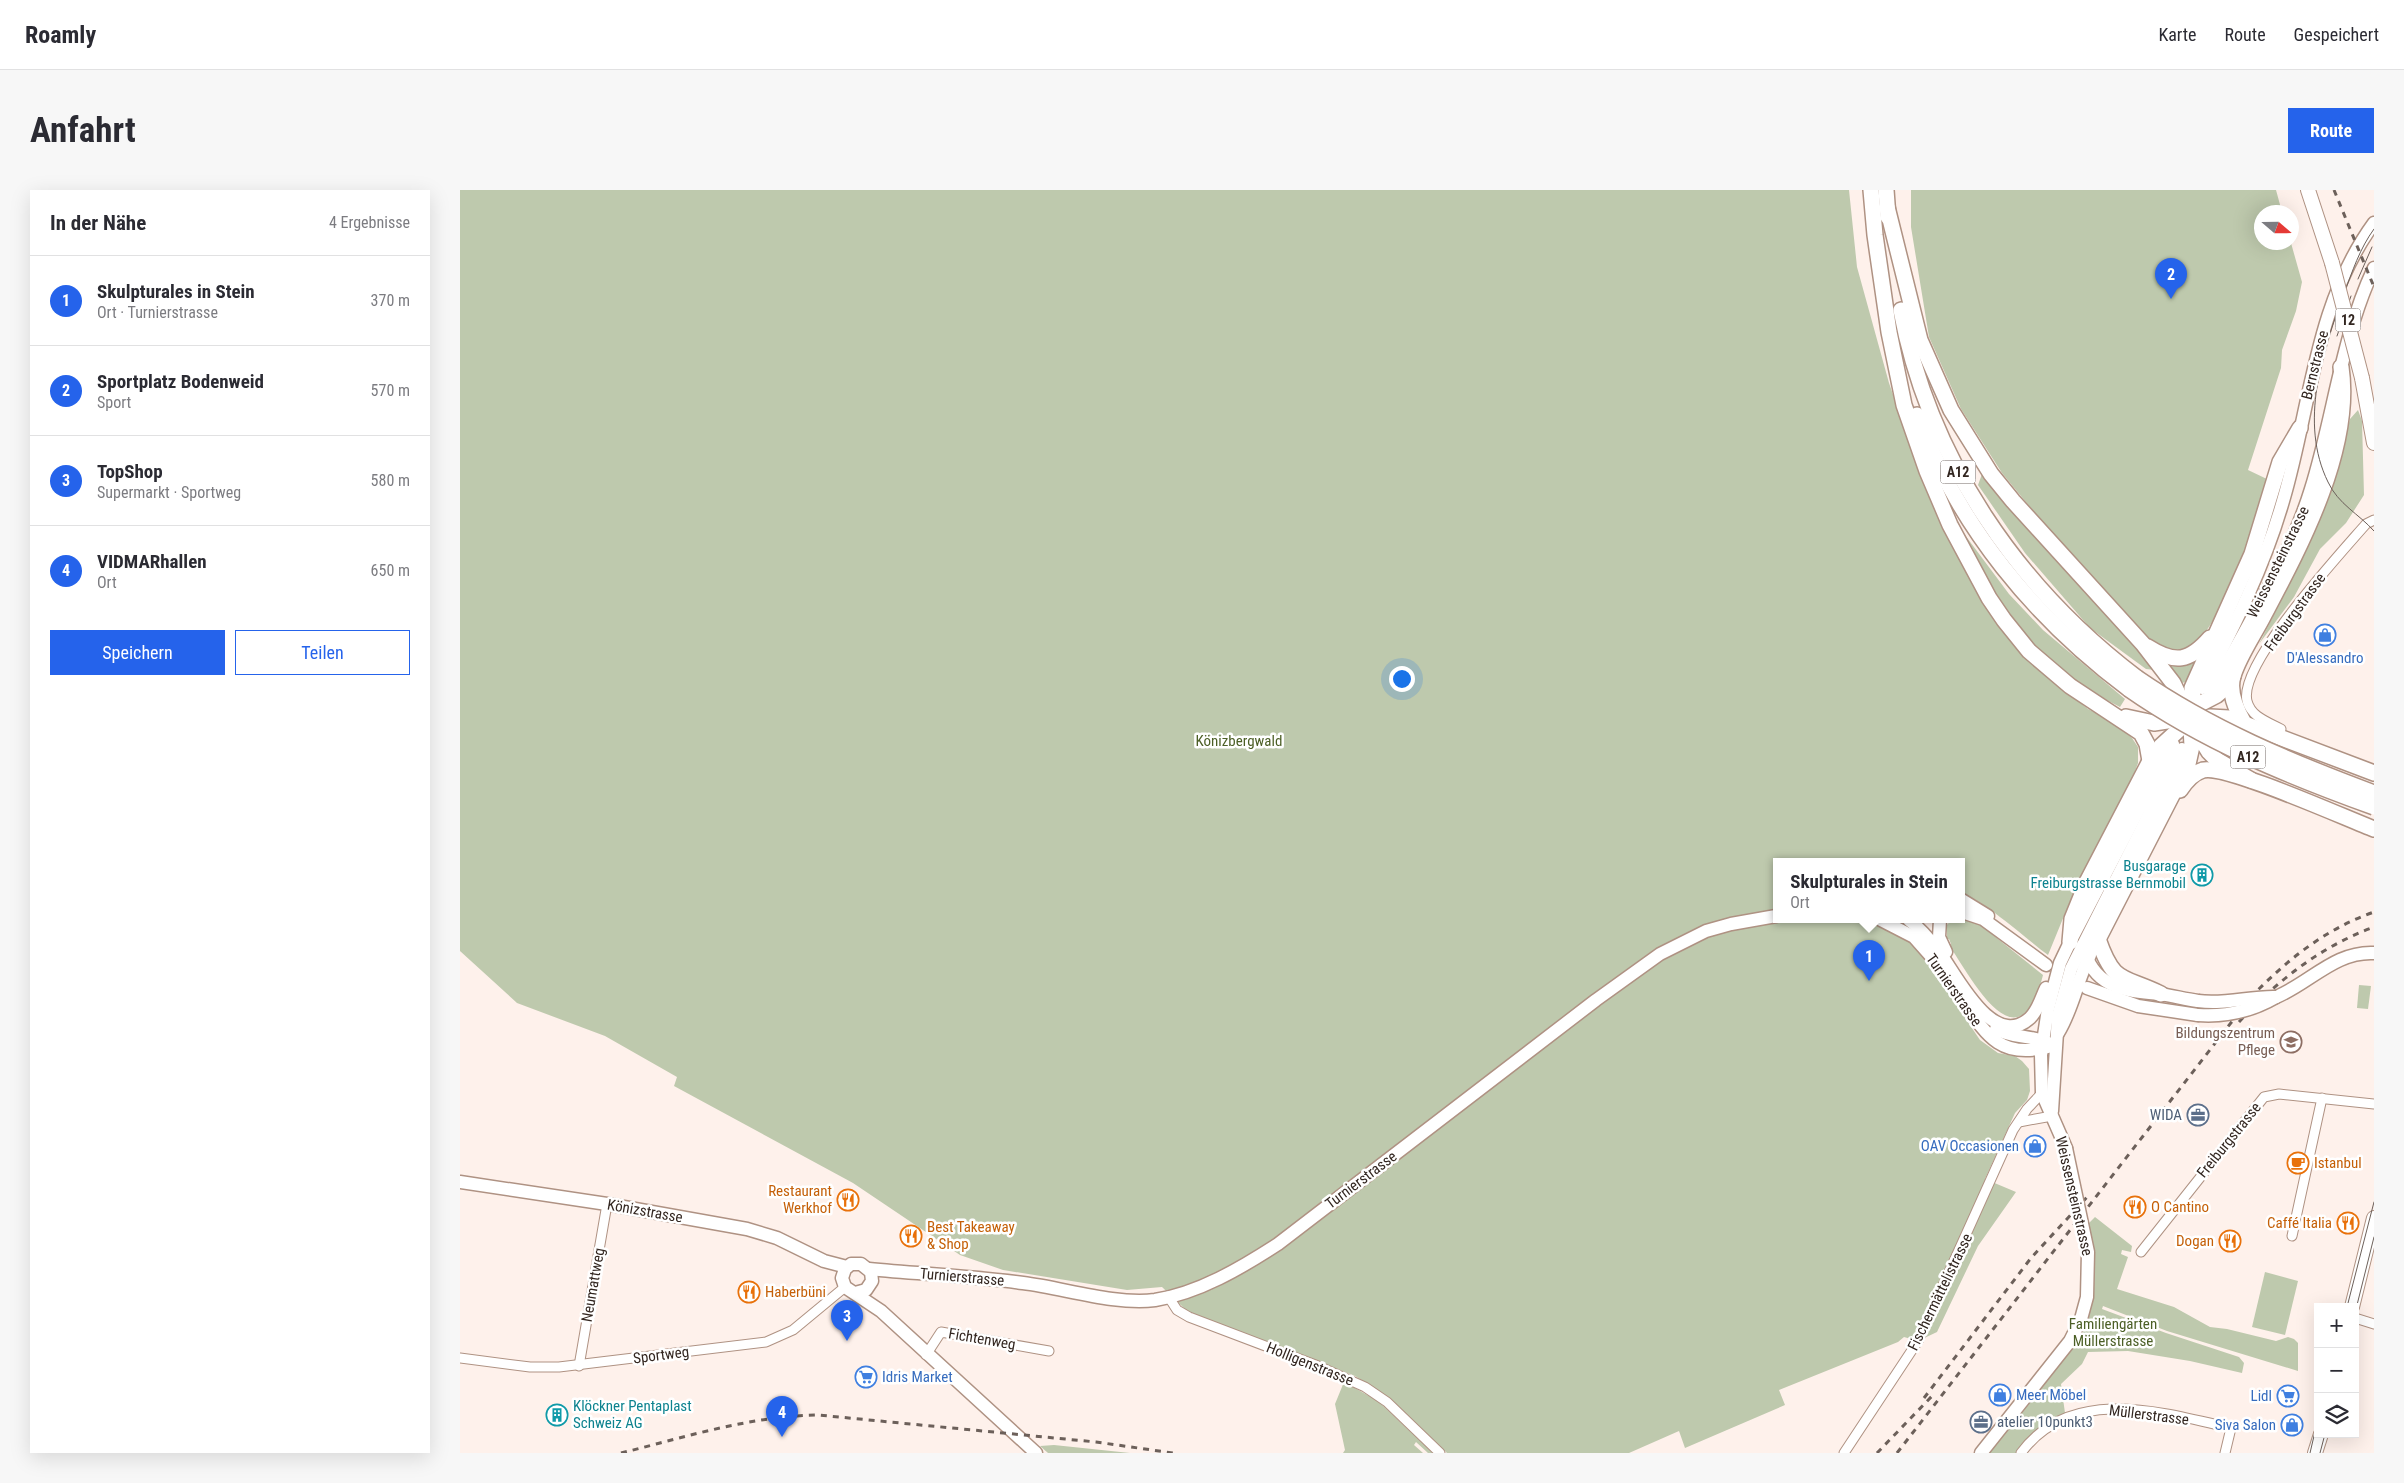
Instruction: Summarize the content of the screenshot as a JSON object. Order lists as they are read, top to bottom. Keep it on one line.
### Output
{"streets":{"highway":["A12"],"main road":["12","Bernstrasse","Weissensteinstrasse","Turnierstrasse","Könizstrasse"],"street":["Freiburgstrasse","Neumattweg","Fischermättelistrasse","Fichtenweg","Sportweg","Holligenstrasse","Müllerstrasse"]},"crossings":[["Bernstrasse","Weissensteinstrasse"],["Weissensteinstrasse","Turnierstrasse"],["Weissensteinstrasse","Fischermättelistrasse"],["Turnierstrasse","Könizstrasse"],["Turnierstrasse","Holligenstrasse"],["Könizstrasse","Neumattweg"],["Könizstrasse","Fichtenweg"],["Könizstrasse","Sportweg"],["Neumattweg","Sportweg"]],"parks":["Könizbergwald","Familiengärten Müllerstrasse"],"places":{"shop":["D'Alessandro","OAV Occasionen","Meer Möbel","Siva Salon"],"building":["Busgarage Freiburgstrasse Bernmobil","Klöckner Pentaplast Schweiz AG"],"school or university":["Bildungszentrum Pflege"],"office":["WIDA","atelier 10punkt3"],"cafe":["Istanbul"],"restaurant":["Restaurant Werkhof","O Cantino","Caffé Italia","Best Takeaway & Shop","Dogan","Haberbüni"],"supermarket":["Idris Market","Lidl"]},"north":"right","page":{"header":"Roamly","nav":["Karte","Route","Gespeichert"],"buttons":["Route",["Speichern","Teilen"]],"title":"Anfahrt","heading":["In der Nähe","4 Ergebnisse"],"list":[{"mark":"1","name":"Skulpturales in Stein","note":"Ort · Turnierstrasse","value":"370 m"},{"mark":"2","name":"Sportplatz Bodenweid","note":"Sport","value":"570 m"},{"mark":"3","name":"TopShop","note":"Supermarkt · Sportweg","value":"580 m"},{"mark":"4","name":"VIDMARhallen","note":"Ort","value":"650 m"}],"pins":["2","1","3","4"],"popup":["Skulpturales in Stein","Ort"],"map_buttons":["+","−"]}}
